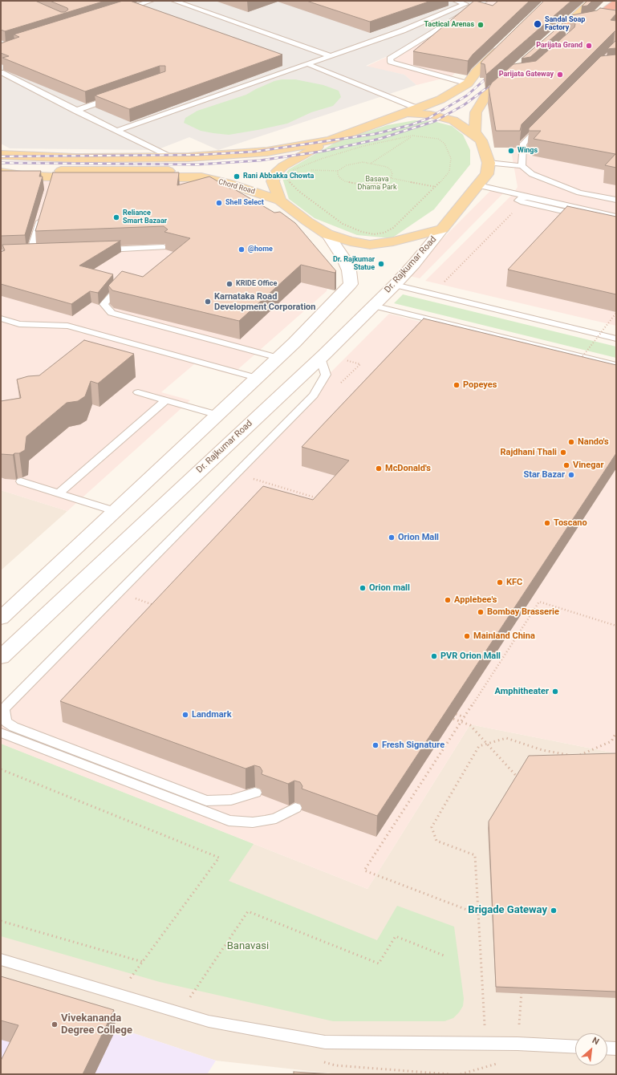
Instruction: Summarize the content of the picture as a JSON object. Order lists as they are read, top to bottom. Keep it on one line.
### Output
{"streets":{"main road":["Chord Road","Dr. Rajkumar Road"]},"parks":["Basava Dhama Park","Banavasi"],"places":["Sandal Soap Factory","Tactical Arenas","Parijata Grand","Parijata Gateway","Wings","Rani Abbakka Chowta","Shell Select","Reliance Smart Bazaar","@home","Dr. Rajkumar Statue","KRIDE Office","Karnataka Road Development Corporation","Popeyes","Nando's","Rajdhani Thali","Vinegar","McDonald's","Star Bazar","Toscano","Orion Mall","KFC","Orion mall","Applebee's","Bombay Brasserie","Mainland China","PVR Orion Mall","Amphitheater","Landmark","Fresh Signature","Brigade Gateway","Vivekananda Degree College"],"north":"top right"}
